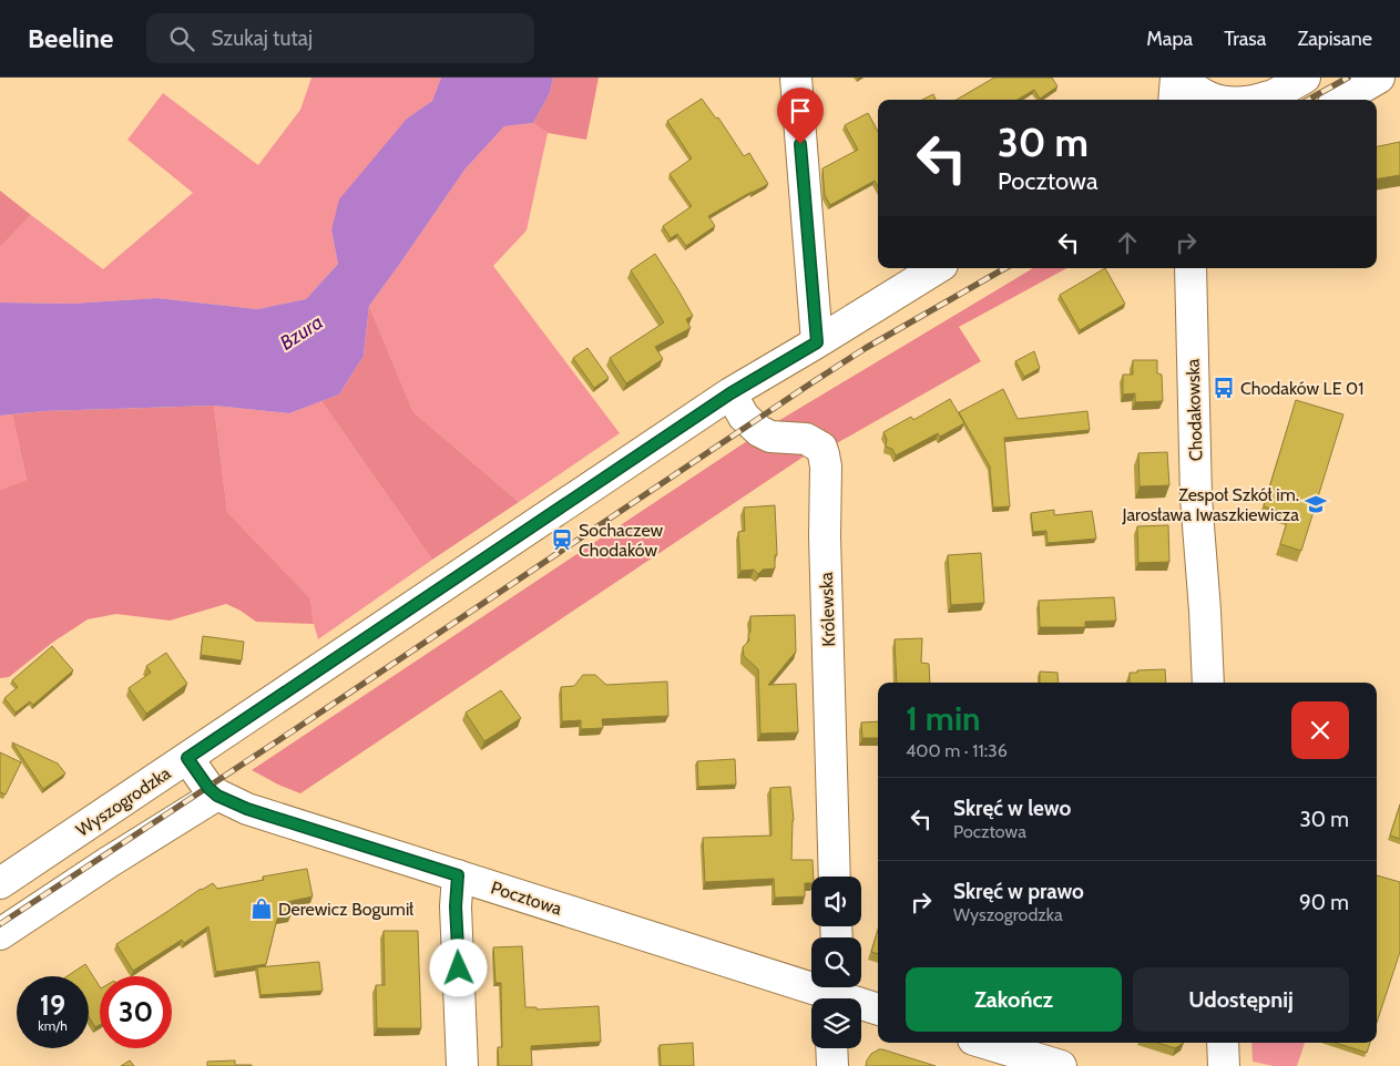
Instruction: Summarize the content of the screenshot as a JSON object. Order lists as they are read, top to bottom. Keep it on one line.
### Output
{"streets":{"street":["Chodakowska","Królewska","Wyszogrodzka","Pocztowa"]},"crossings":[["Królewska","Wyszogrodzka"],["Wyszogrodzka","Pocztowa"]],"water":["Bzura"],"places":{"bus stop":["Chodaków LE 01"],"school or university":["Zespoł Szkół im. Jarosława Iwaszkiewicza"],"station":["Sochaczew Chodaków"],"shop":["Derewicz Bogumił"]},"page":{"header":"Beeline","search":"Szukaj tutaj","nav":["Mapa","Trasa","Zapisane"],"turn":["30 m","Pocztowa"],"heading":["1 min","400 m · 11:36"],"list":[{"name":"Skręć w lewo","note":"Pocztowa","value":"30 m"},{"name":"Skręć w prawo","note":"Wyszogrodzka","value":"90 m"}],"buttons":["Zakończ","Udostępnij"],"speed":"19 km/h","limit":"30"}}
